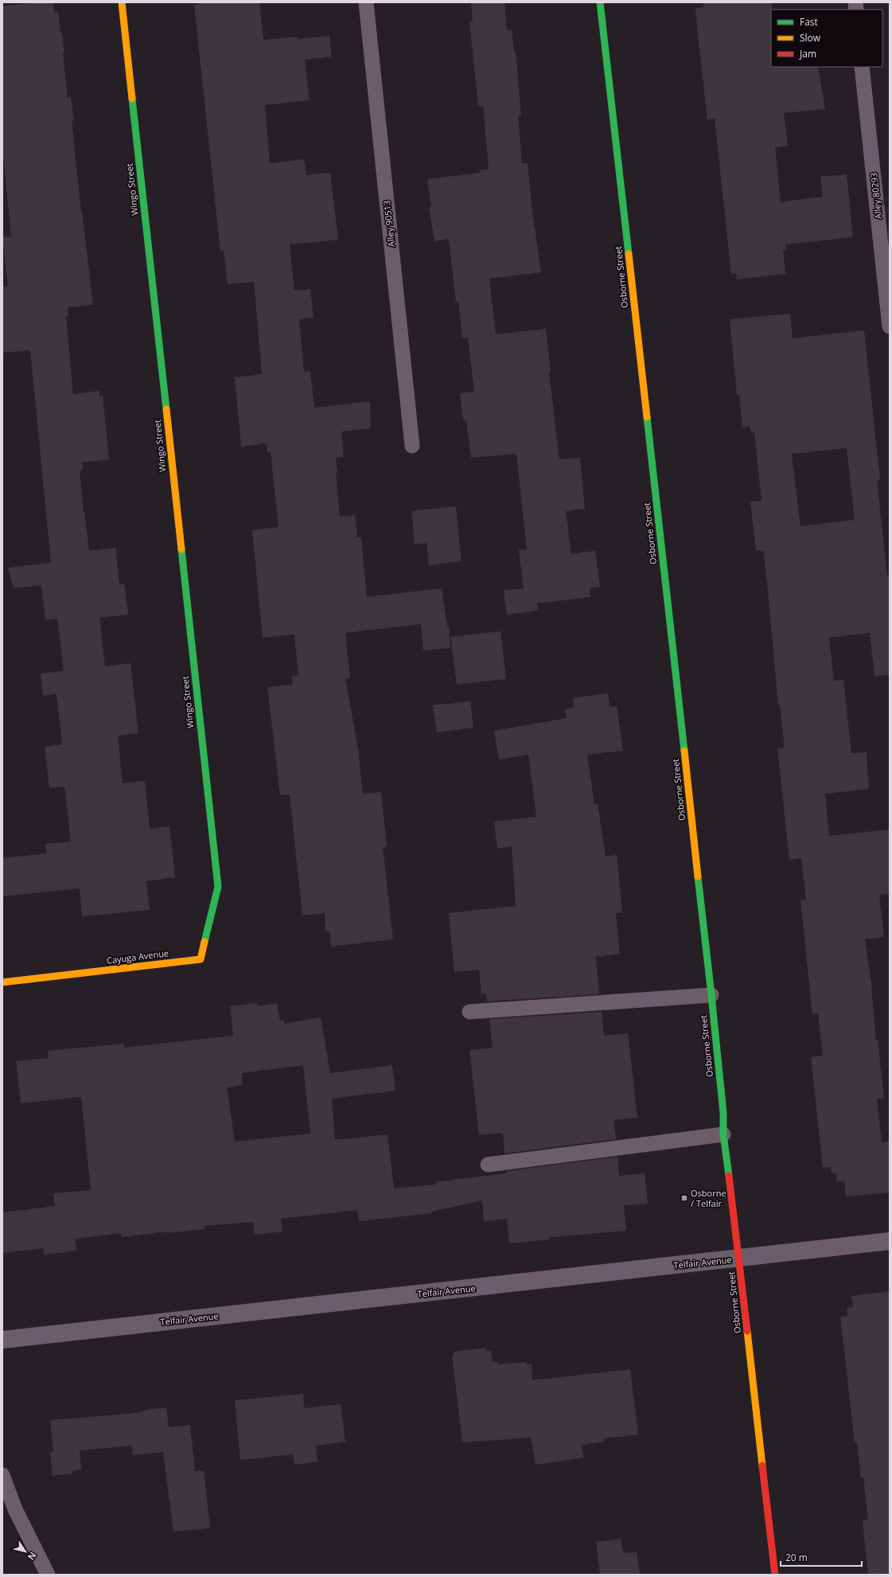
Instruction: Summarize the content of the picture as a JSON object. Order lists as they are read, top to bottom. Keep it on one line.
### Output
{"streets":{"main road":["Wingo Street","Osborne Street","Cayuga Avenue"],"street":["Telfair Avenue"],"lane":["Alley 80293","Alley 90513"]},"crossings":[["Wingo Street","Cayuga Avenue"],["Osborne Street","Telfair Avenue"]],"places":{"transit":["Osborne / Telfair"]},"legend":["Fast","Slow","Jam"],"scale_bar":"20 m","north":"bottom right"}
